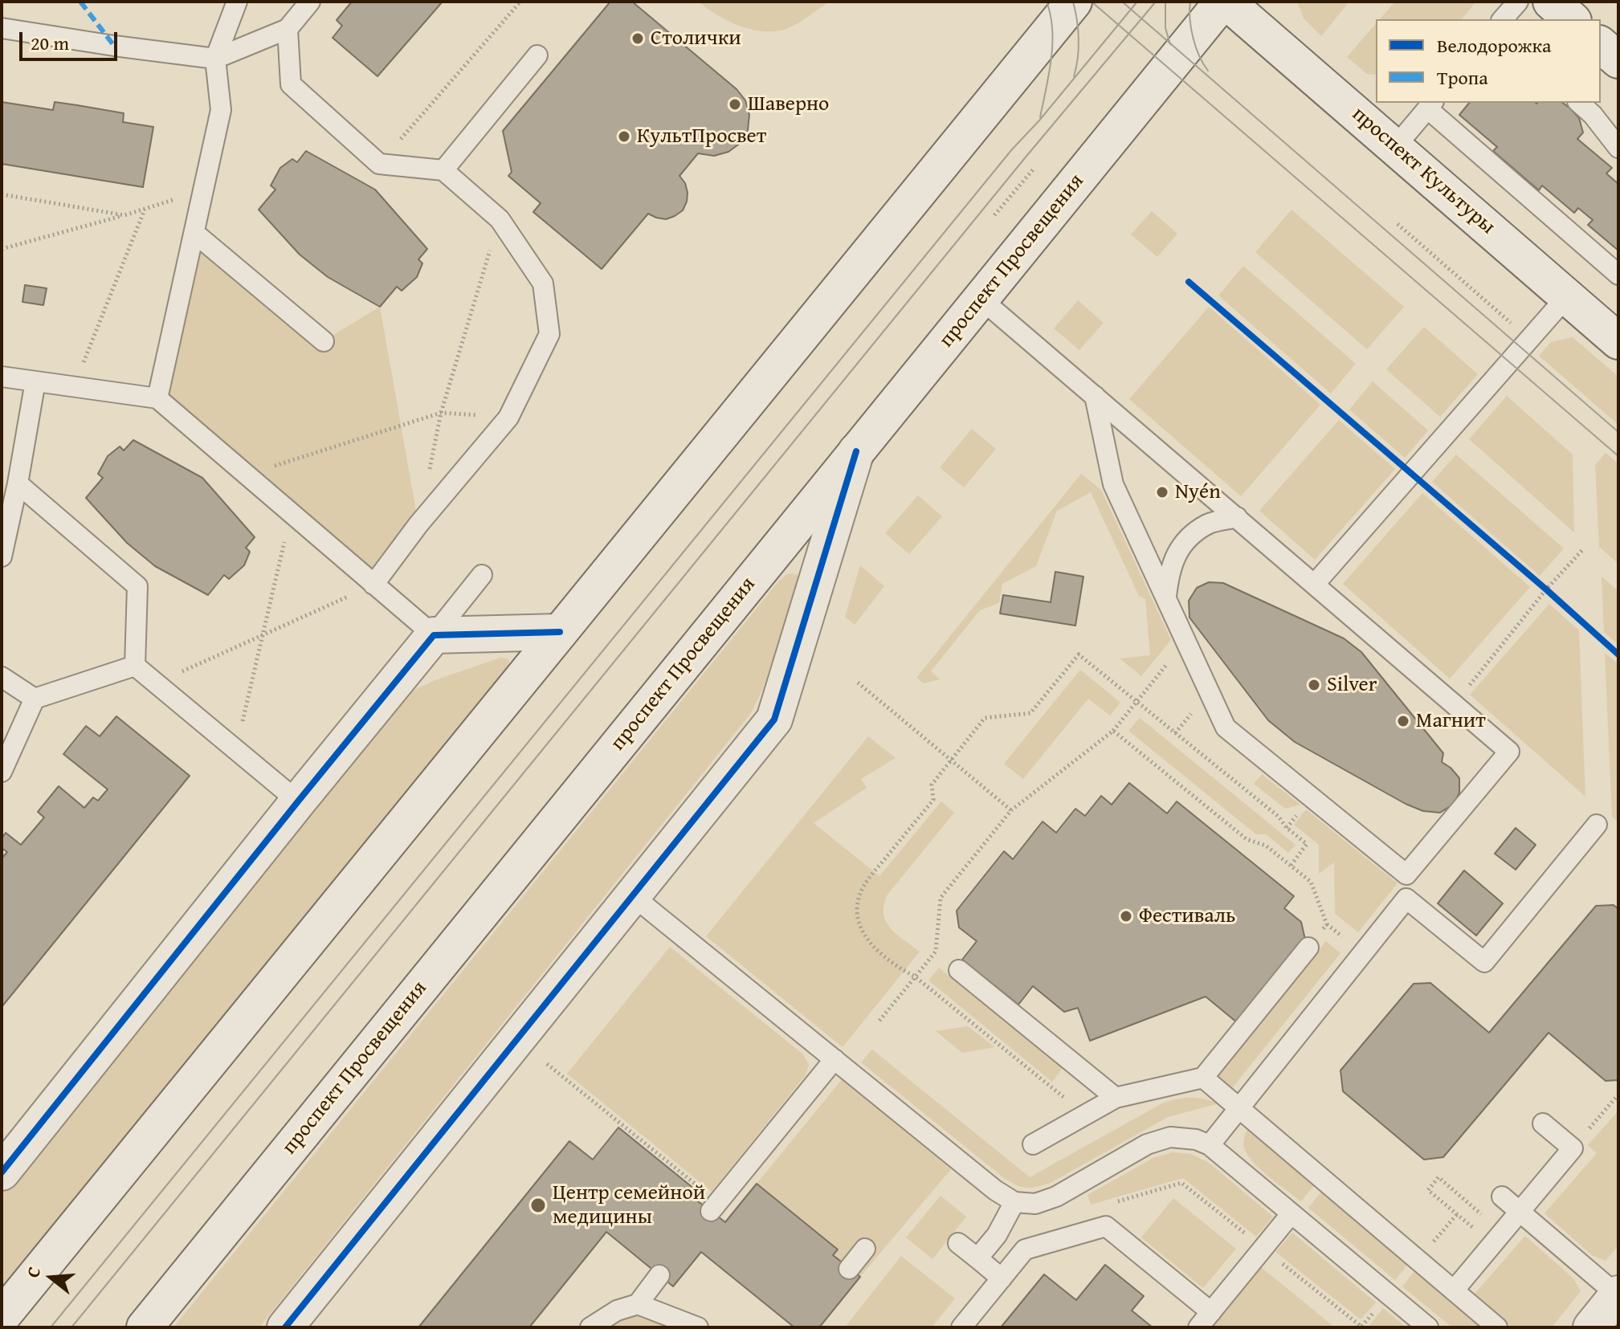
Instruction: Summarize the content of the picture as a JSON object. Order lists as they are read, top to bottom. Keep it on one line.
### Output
{"streets":{"main road":["проспект Культуры","проспект Просвещения"]},"crossings":[["проспект Культуры","проспект Просвещения"]],"places":["Столички","Шаверно","КультПросвет","Nyén","Silver","Магнит","Фестиваль","Центр семейной медицины"],"legend":["Велодорожка","Тропа"],"scale_bar":"20 m","north":"left"}
